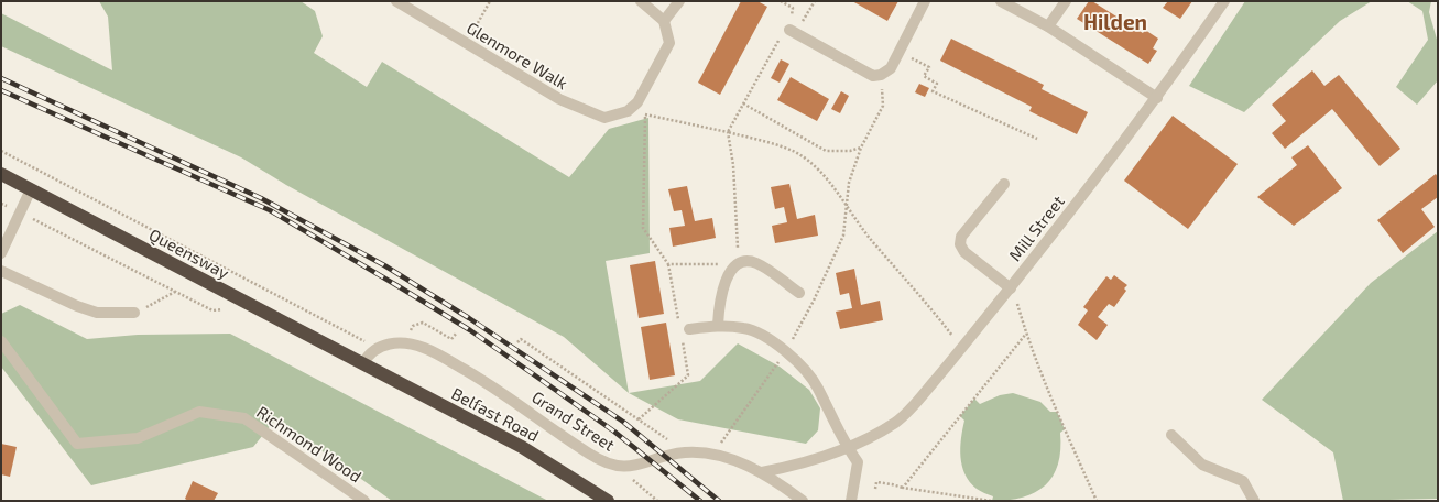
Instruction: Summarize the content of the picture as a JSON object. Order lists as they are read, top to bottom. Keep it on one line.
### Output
{"streets":{"highway":["Queensway","Belfast Road"],"street":["Glenmore Walk","Mill Street","Grand Street","Richmond Wood"]},"crossings":[["Mill Street","Grand Street"],["Queensway","Belfast Road"]],"districts":["Hilden"]}
